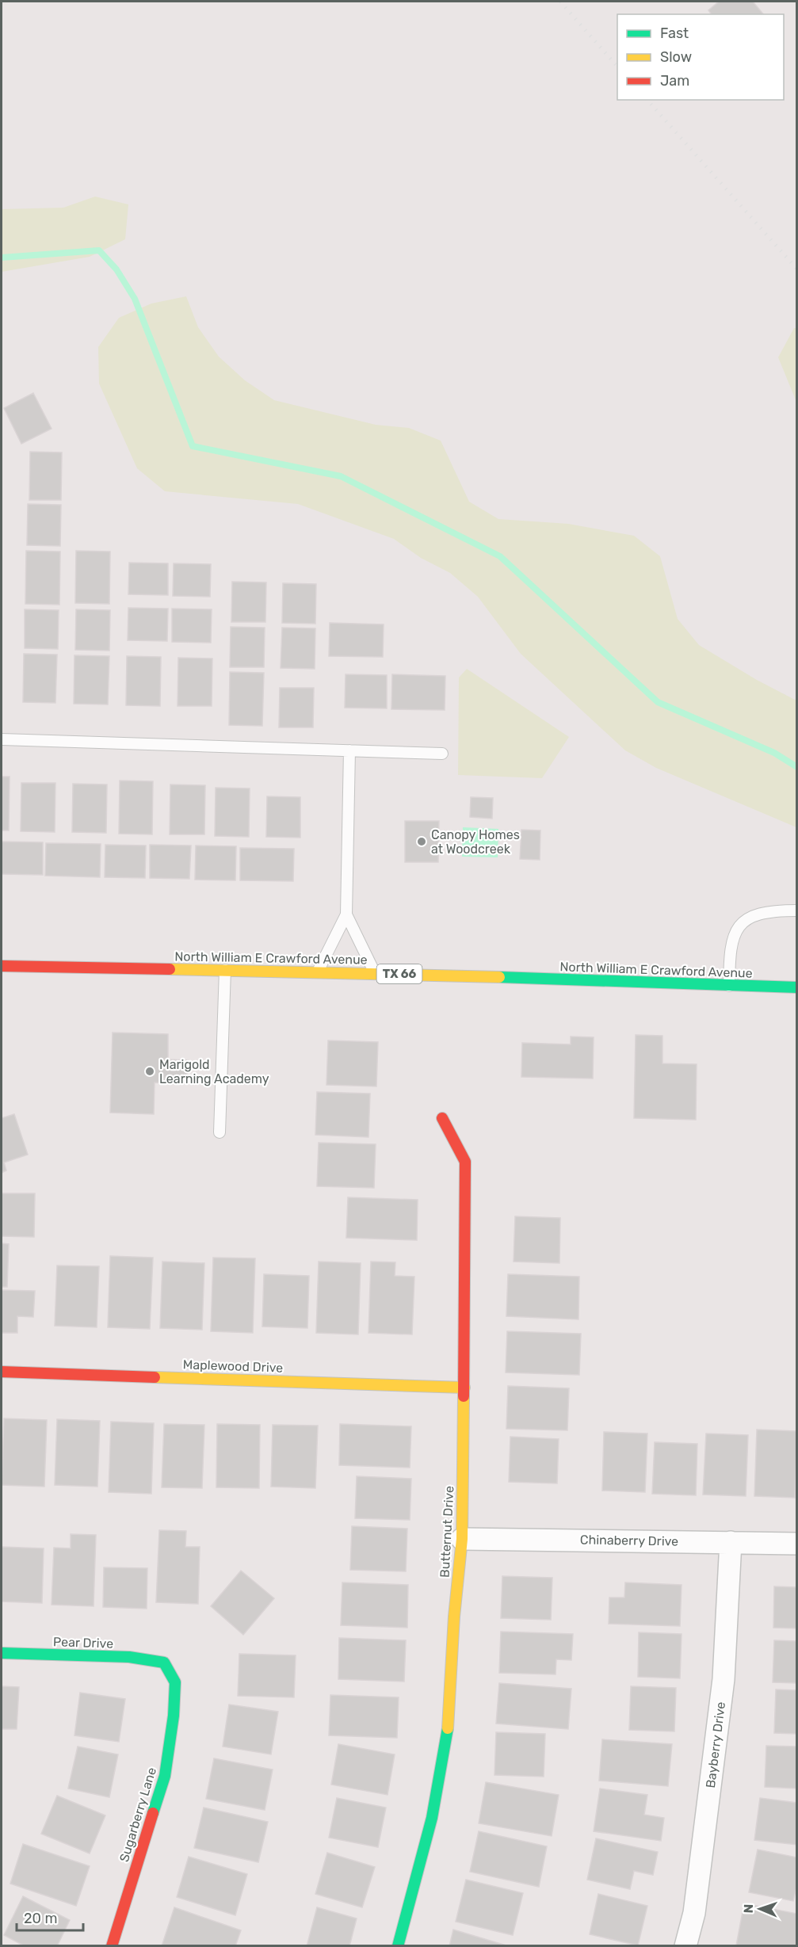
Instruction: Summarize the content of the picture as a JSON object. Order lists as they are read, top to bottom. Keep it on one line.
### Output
{"streets":{"street":["North William E Crawford Avenue","TX 66","Maplewood Drive","Butternut Drive","Chinaberry Drive","Pear Drive","Bayberry Drive","Sugarberry Lane"]},"crossings":[["Maplewood Drive","Butternut Drive"],["Butternut Drive","Chinaberry Drive"],["Chinaberry Drive","Bayberry Drive"],["Pear Drive","Sugarberry Lane"]],"places":["Canopy Homes at Woodcreek","Marigold Learning Academy"],"legend":["Fast","Slow","Jam"],"scale_bar":"20 m","north":"left"}
